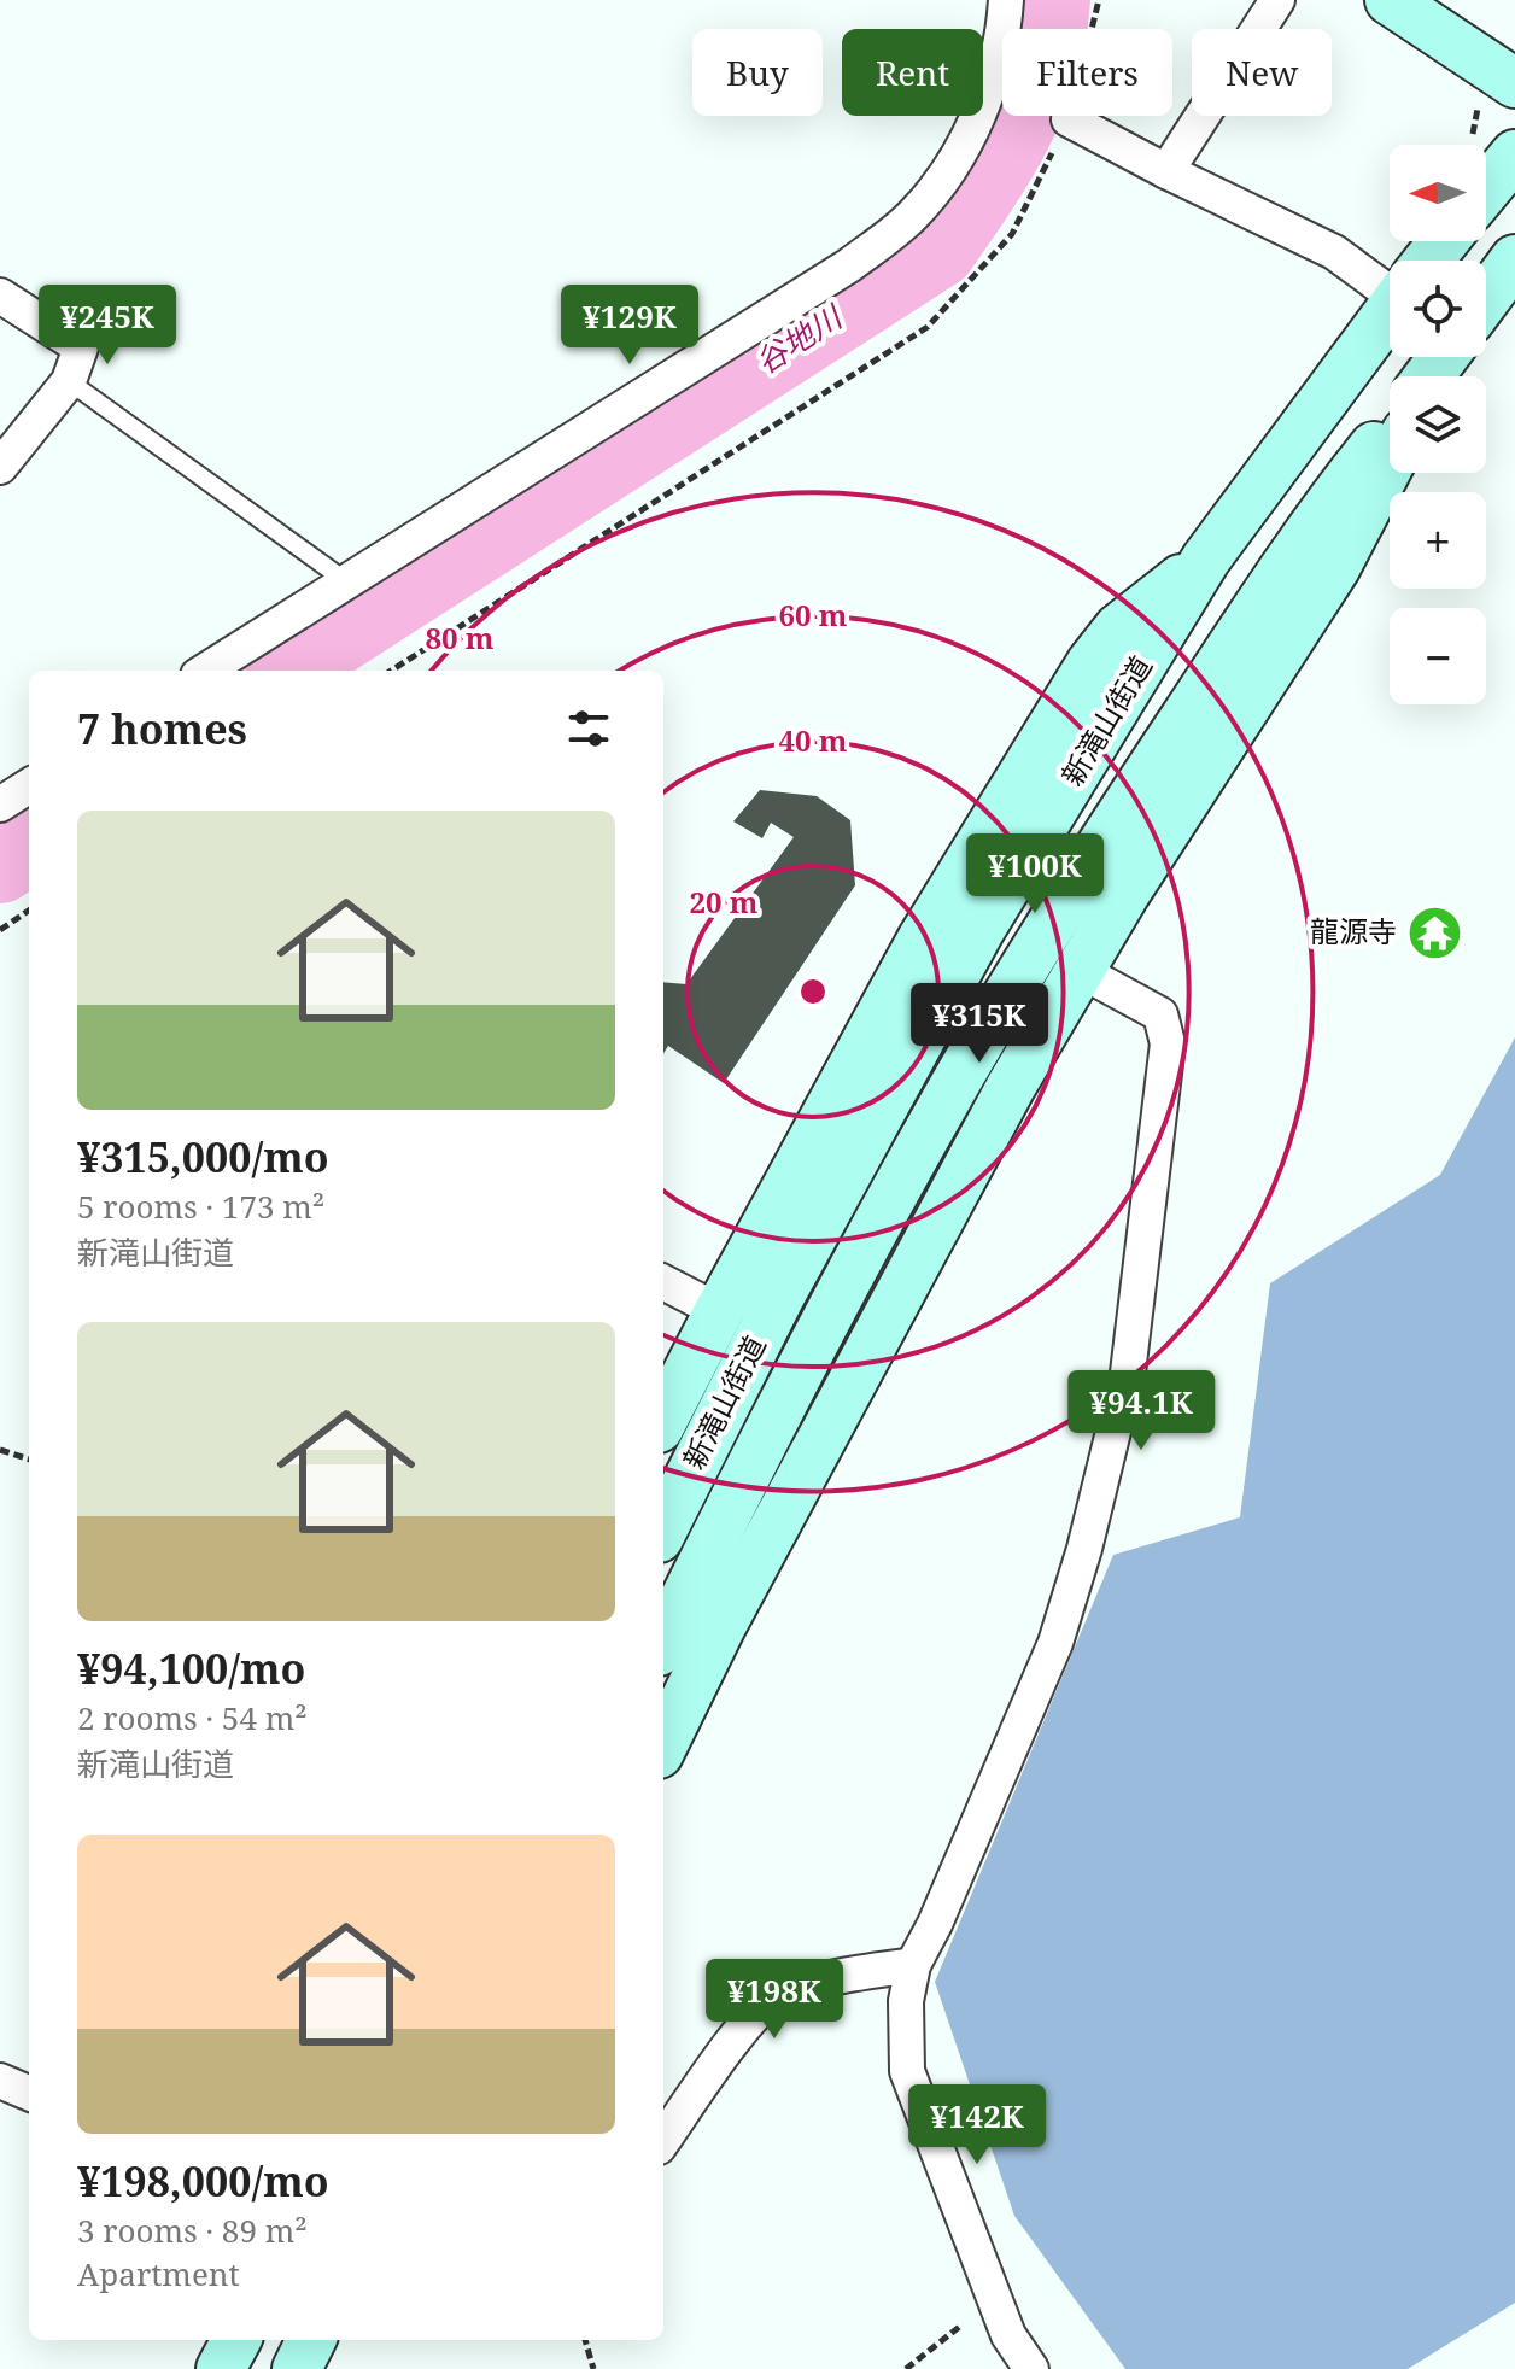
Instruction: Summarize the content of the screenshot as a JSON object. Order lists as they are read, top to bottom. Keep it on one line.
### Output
{"streets":{"main road":["新滝山街道"]},"water":["谷地川"],"places":{"temple":["龍源寺"]},"north":"left","page":{"chip":["Buy","Rent","Filters","New"],"map_buttons":["+","−"],"price":["¥245K","¥129K","¥100K","¥315K","¥94.1K","¥198K","¥142K"],"heading":"7 homes","list":[{"name":"¥315,000/mo","note":"5 rooms · 173 m² · 新滝山街道"},{"name":"¥94,100/mo","note":"2 rooms · 54 m² · 新滝山街道"},{"name":"¥198,000/mo","note":"3 rooms · 89 m² · Apartment"}]},"rings":["60 m","80 m","40 m","20 m"]}
